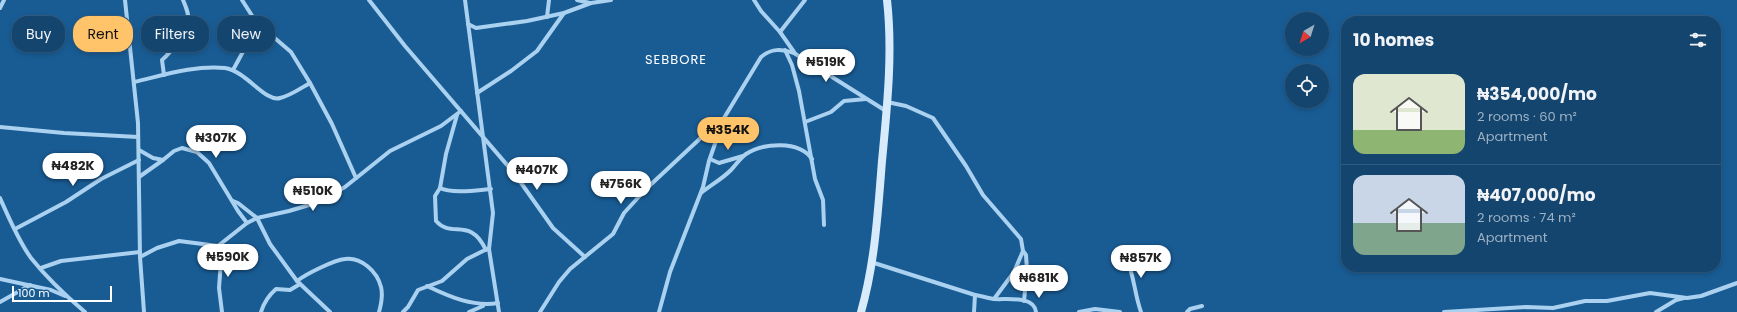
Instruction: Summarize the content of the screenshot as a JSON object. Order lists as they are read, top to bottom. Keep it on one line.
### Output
{"districts":["SEBBORE"],"scale_bar":"100 m","north":"bottom left","page":{"chip":["Buy","Rent","Filters","New"],"heading":"10 homes","price":["₦519K","₦354K","₦307K","₦482K","₦407K","₦756K","₦510K","₦590K","₦857K","₦681K"],"list":[{"name":"₦354,000/mo","note":"2 rooms · 60 m² · Apartment"},{"name":"₦407,000/mo","note":"2 rooms · 74 m² · Apartment"}],"scale":"100 m"}}
